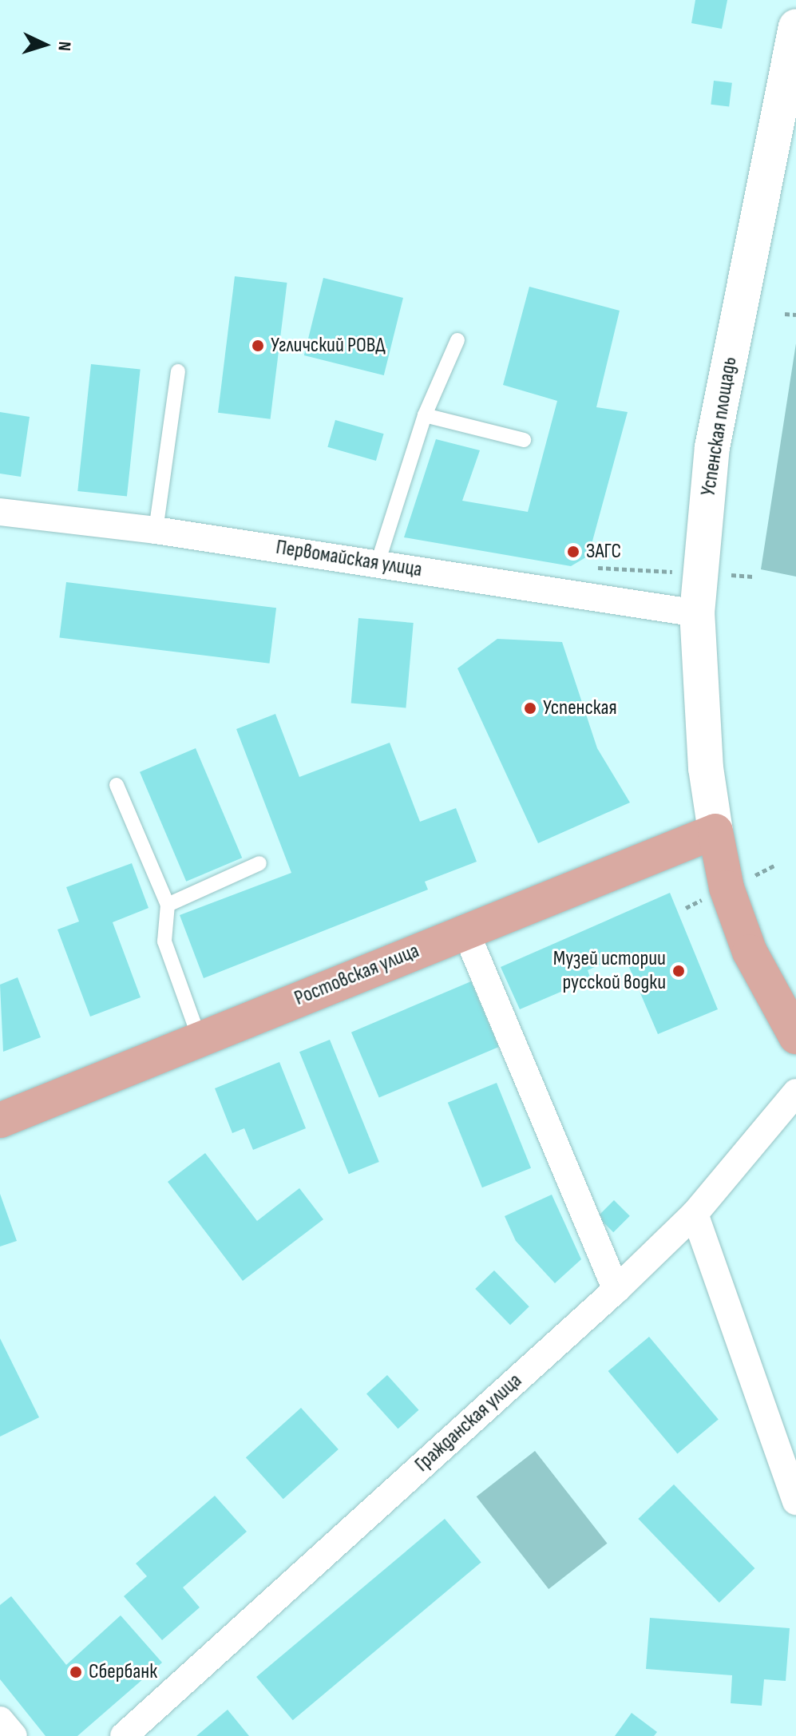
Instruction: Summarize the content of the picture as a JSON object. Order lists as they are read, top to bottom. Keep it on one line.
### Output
{"streets":{"main road":["Ростовская улица"],"street":["Успенская площадь","Первомайская улица","Гражданская улица"]},"crossings":[["Успенская площадь","Первомайская улица"],["Успенская площадь","Ростовская улица"]],"places":["Угличский РОВД","ЗАГС","Успенская","Музей истории русской водки","Сбербанк"],"north":"right"}
